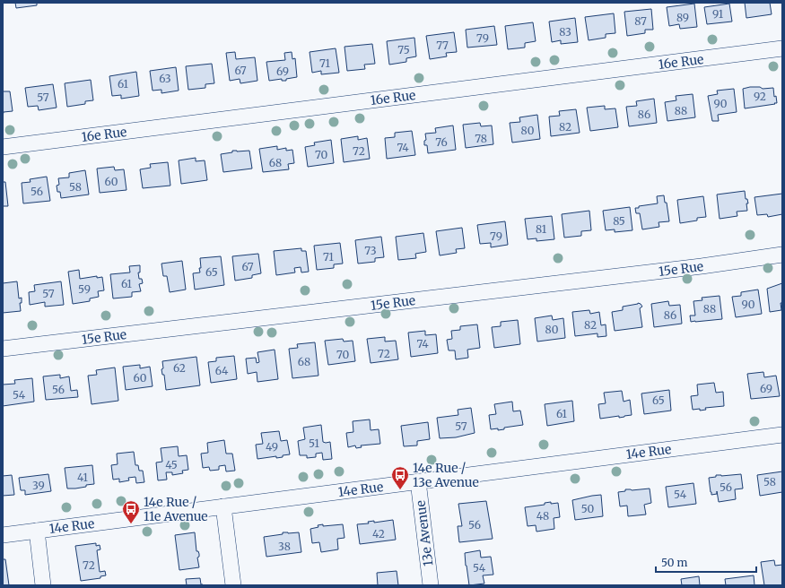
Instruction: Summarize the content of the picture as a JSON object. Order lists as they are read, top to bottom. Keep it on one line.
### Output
{"streets":{"street":["16e Rue","15e Rue","14e Rue","13e Avenue"]},"crossings":[["14e Rue","13e Avenue"]],"places":{"bus stop":["14e Rue / 13e Avenue","14e Rue / 11e Avenue"]},"house_numbers":["91","89","87","83","79","77","75","71","67","69","63","61","92","57","90","88","86","82","80","78","76","74","72","70","68","60","58","56","85","81","79","73","71","67","65","61","59","57","90","88","86","82","80","74","72","70","68","62","64","60","69","56","54","65","61","57","51","49","45","41","58","39","56","54","50","48","56","42","38","72","54"],"scale_bar":"50 m"}
